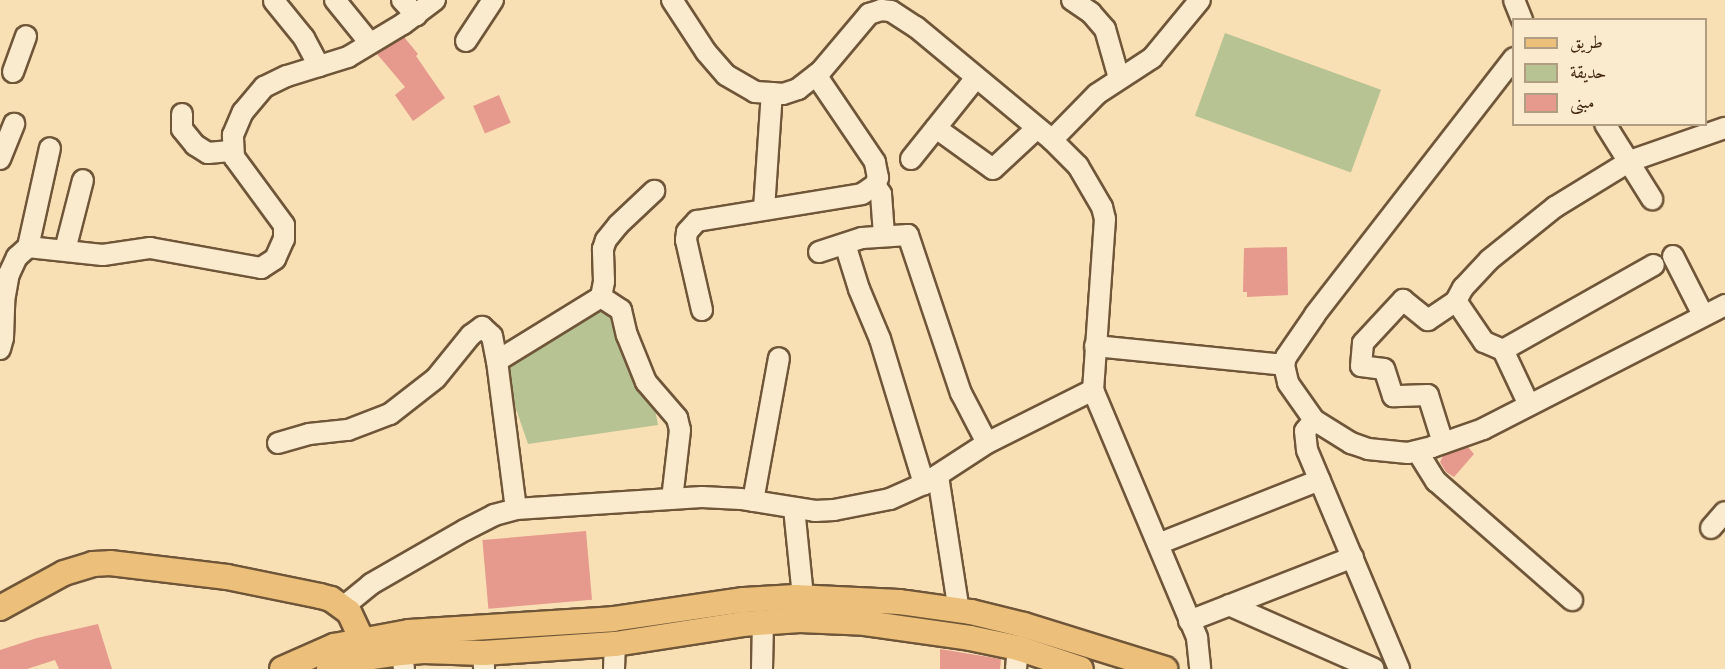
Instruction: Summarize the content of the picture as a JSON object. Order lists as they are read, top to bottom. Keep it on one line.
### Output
{"legend":["طريق","حديقة","مبنى"]}
